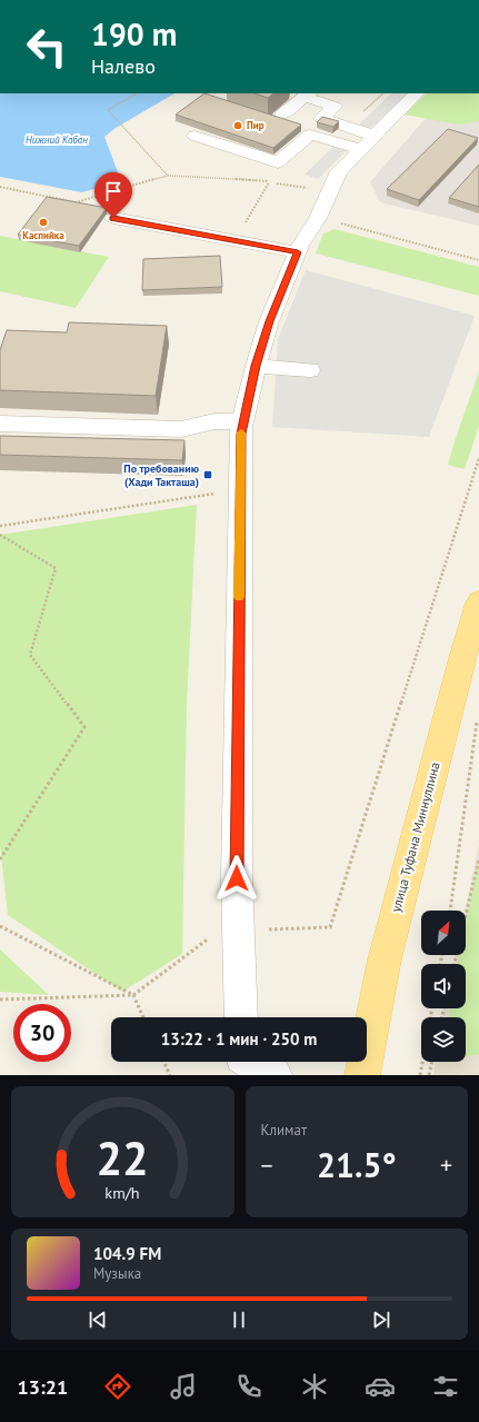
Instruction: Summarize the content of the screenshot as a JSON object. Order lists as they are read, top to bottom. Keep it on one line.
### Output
{"streets":{"main road":["улица Туфана Миннуллина"]},"water":["Нижний Кабан"],"places":{"other":["Пир","Каспийка"],"transit":["По требованию (Хади Такташа)"]},"north":"top right","page":{"turn":["190 m","Налево"],"limit":"30","trip":"13:22 · 1 мин · 250 m","tile":"Климат","heat":["−","21.5°","+"],"song":["104.9 FM","Музыка"],"tabs":"13:21","gauge":["22","km/h"]}}
